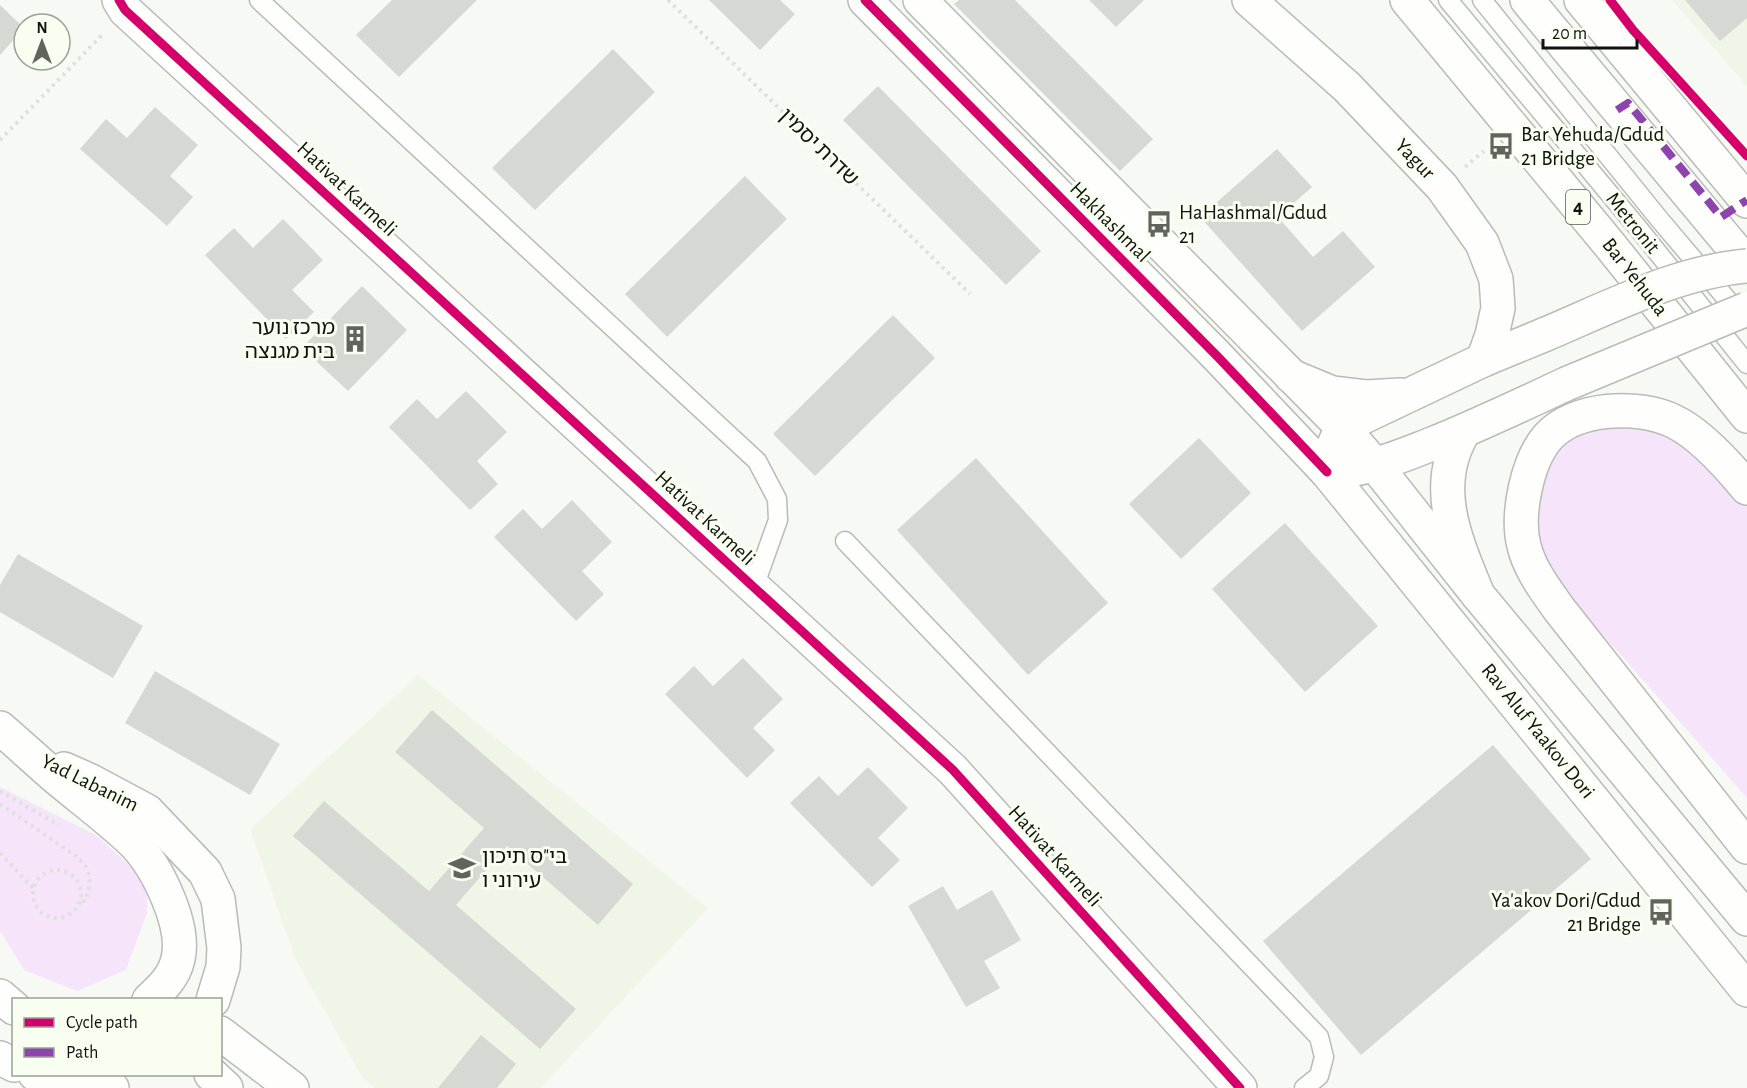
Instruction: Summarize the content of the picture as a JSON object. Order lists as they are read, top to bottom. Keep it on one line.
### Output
{"streets":{"main road":["Yagur","Hativat Karmeli","4","Hakhashmal","Bar Yehuda","Rav Aluf Yaakov Dori","Yad Labanim"],"lane":["Metronit"],"path":["שדרת יסמין"]},"crossings":[["Hakhashmal","Rav Aluf Yaakov Dori"]],"places":{"bus stop":["Bar Yehuda/Gdud 21 Bridge","HaHashmal/Gdud 21","Ya'akov Dori/Gdud 21 Bridge"],"building":["מרכז נוער בית מגנצה"],"school or university":["בי\"ס תיכון עירוני ו"]},"legend":["Cycle path","Path"],"scale_bar":"20 m","north":"top"}
